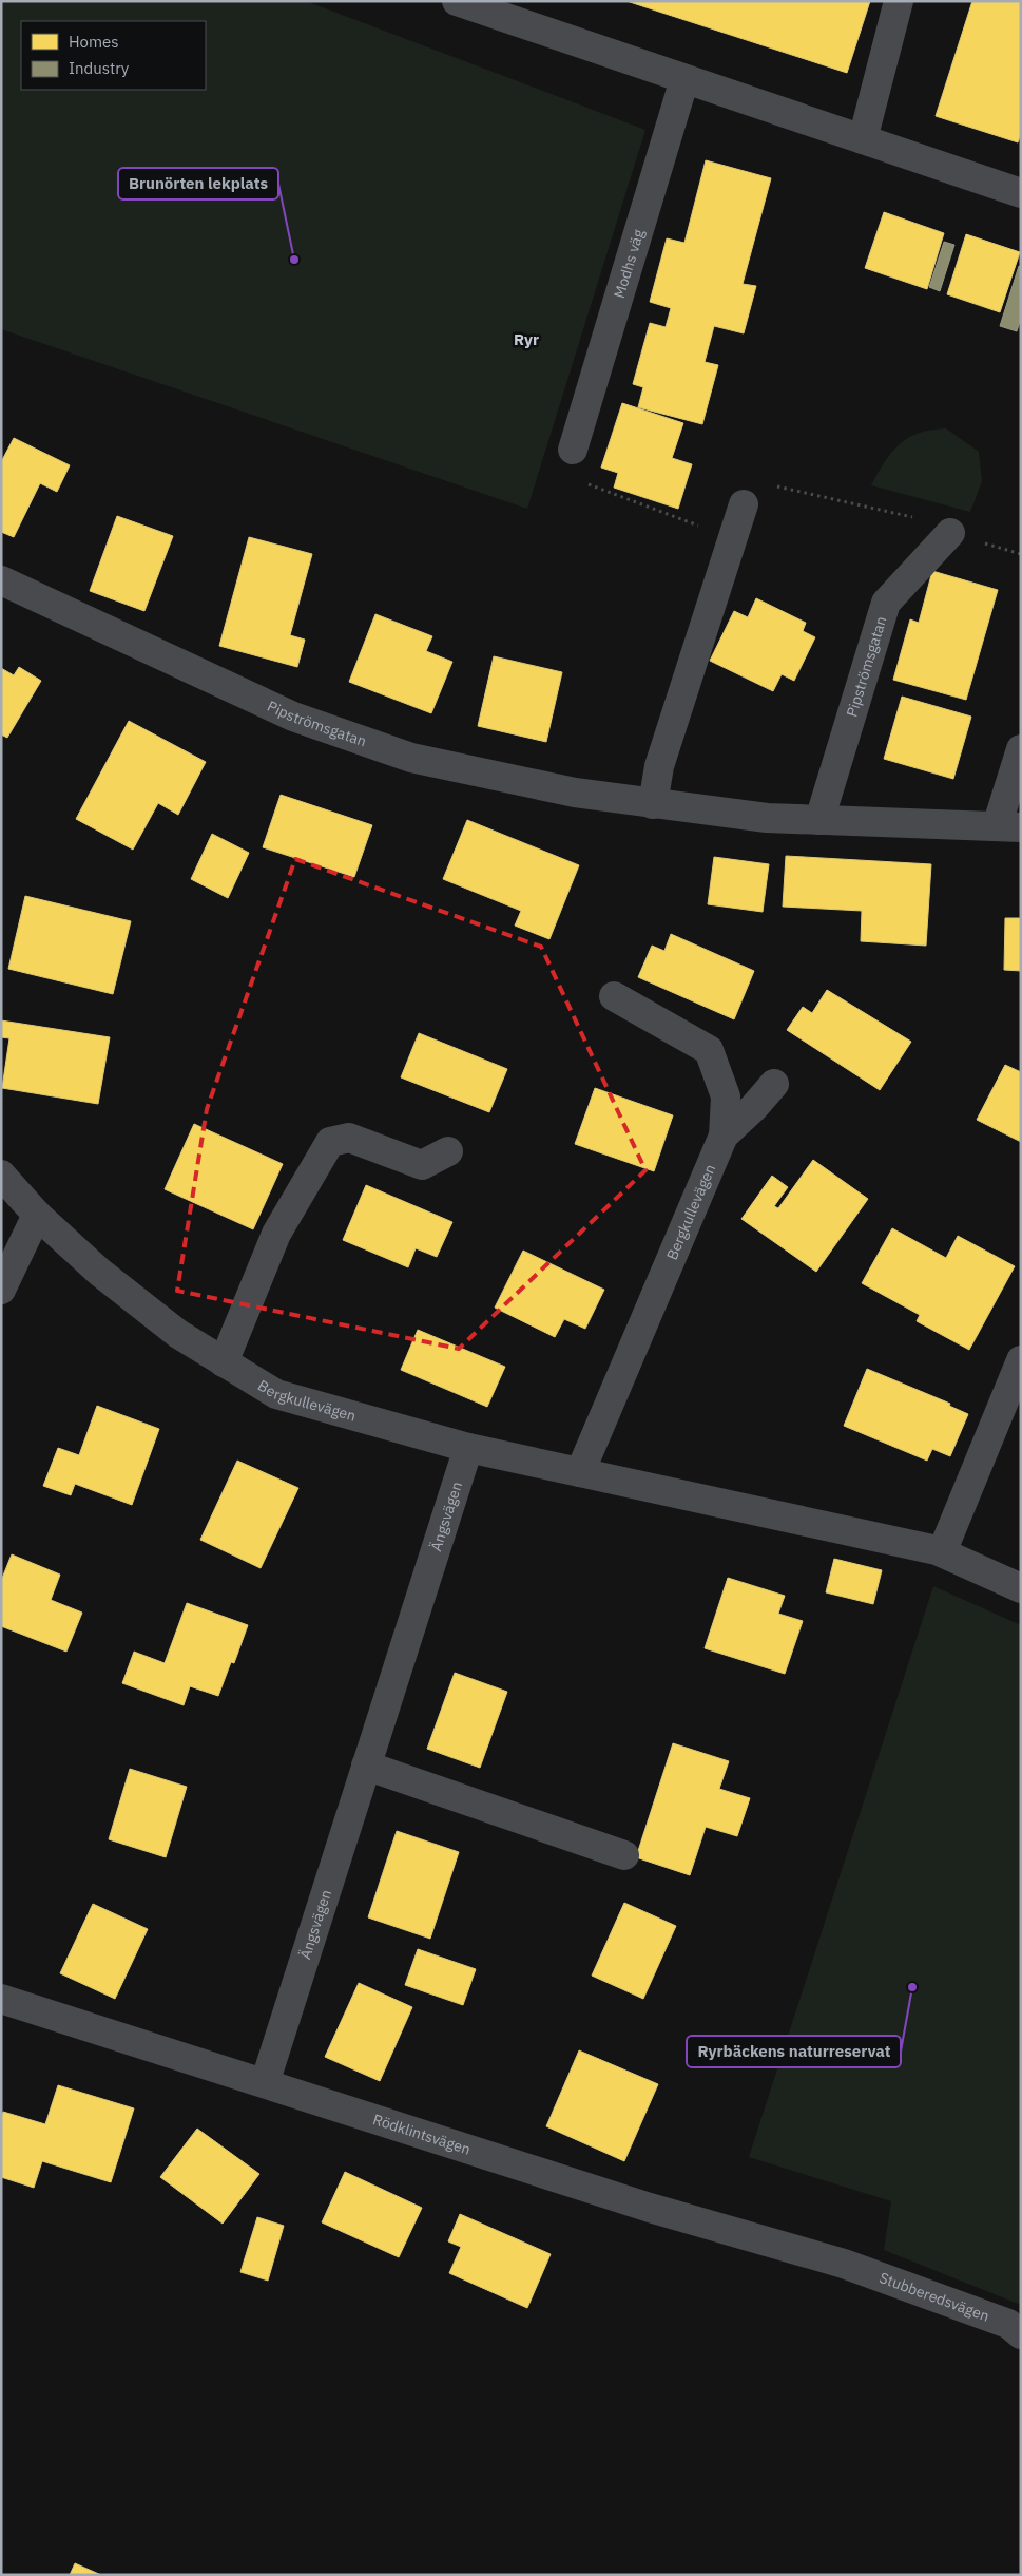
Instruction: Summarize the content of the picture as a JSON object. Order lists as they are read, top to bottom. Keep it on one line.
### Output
{"streets":{"street":["Modhs väg","Pipströmsgatan","Bergkullevägen","Ängsvägen","Rödklintsvägen","Stubberedsvägen"]},"crossings":[["Bergkullevägen","Ängsvägen"],["Ängsvägen","Rödklintsvägen"],["Rödklintsvägen","Stubberedsvägen"]],"districts":["Ryr"],"places":["Brunörten lekplats","Ryrbäckens naturreservat"],"legend":["Homes","Industry"]}
